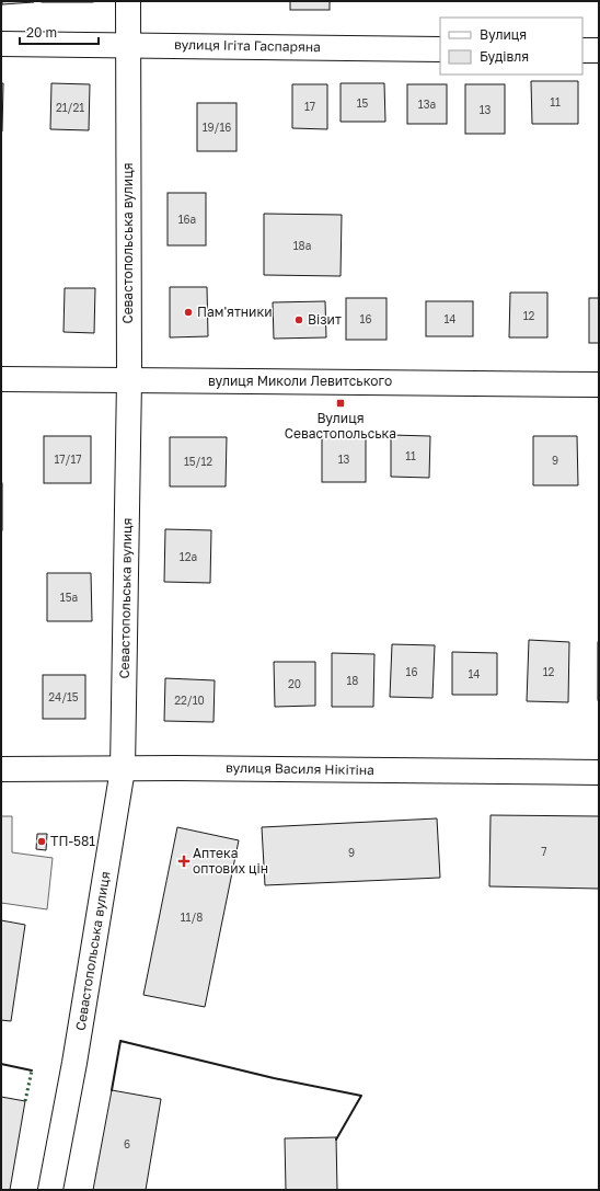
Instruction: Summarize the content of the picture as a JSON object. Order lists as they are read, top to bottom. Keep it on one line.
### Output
{"streets":{"street":["вулиця Ігіта Гаспаряна","Севастопольська вулиця","вулиця Миколи Левитського","вулиця Василя Нікітіна"]},"crossings":[["вулиця Ігіта Гаспаряна","Севастопольська вулиця"],["Севастопольська вулиця","вулиця Миколи Левитського"],["Севастопольська вулиця","вулиця Василя Нікітіна"]],"places":{"other":["Пам'ятники","Візит","ТП-581"],"transit":["Вулиця Севастопольська"],"health":["Аптека оптових цін"]},"house_numbers":["11","15","13а","17","21/21","13","19/16","16а","18а","12","16","14","11","17/17","13","9","15/12","12а","15а","16","12","14","18","20","24/15","22/10","7","9","11/8","6"],"legend":["Вулиця","Будівля"],"scale_bar":"20 m"}
